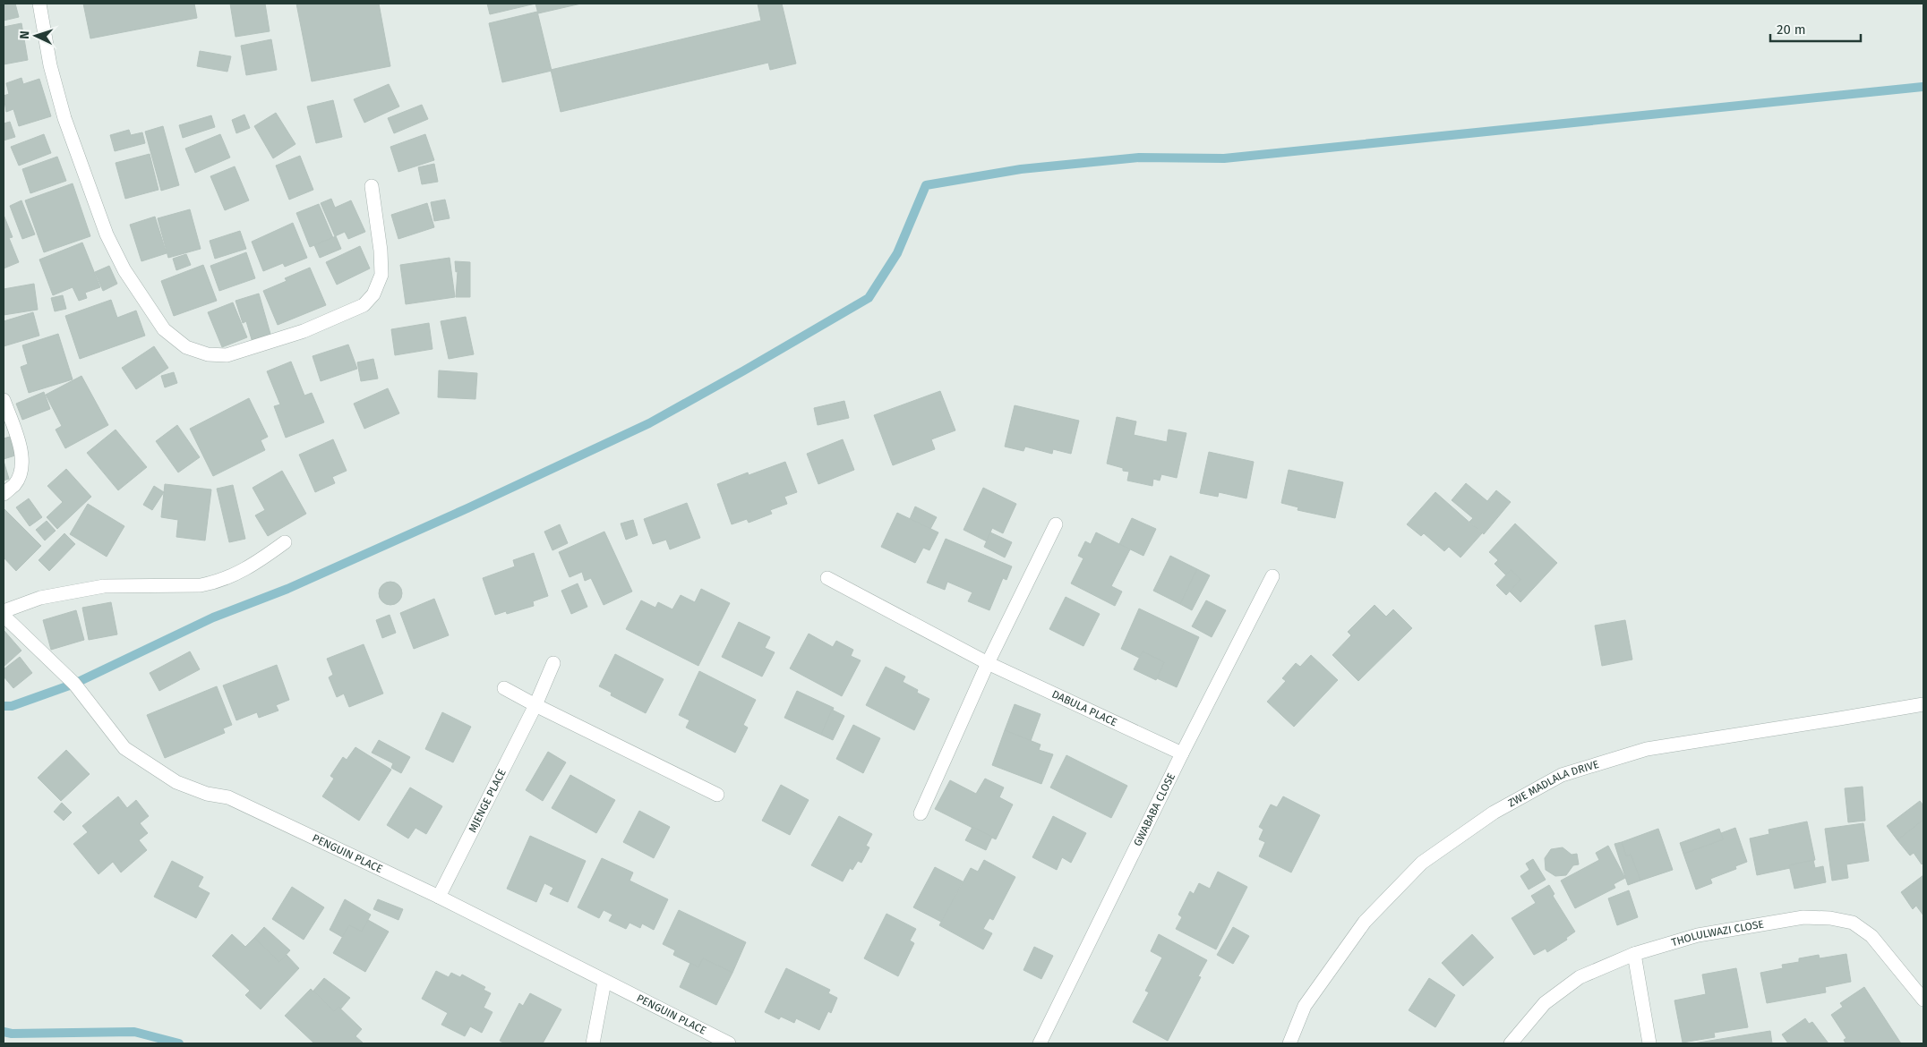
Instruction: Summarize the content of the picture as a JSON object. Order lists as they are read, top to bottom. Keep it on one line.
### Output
{"streets":{"street":["DABULA PLACE","ZWE MADLALA DRIVE","MJENGE PLACE","GWABABA CLOSE","PENGUIN PLACE","THOLULWAZI CLOSE"]},"crossings":[["DABULA PLACE","GWABABA CLOSE"],["MJENGE PLACE","PENGUIN PLACE"]],"scale_bar":"20 m","north":"left"}
